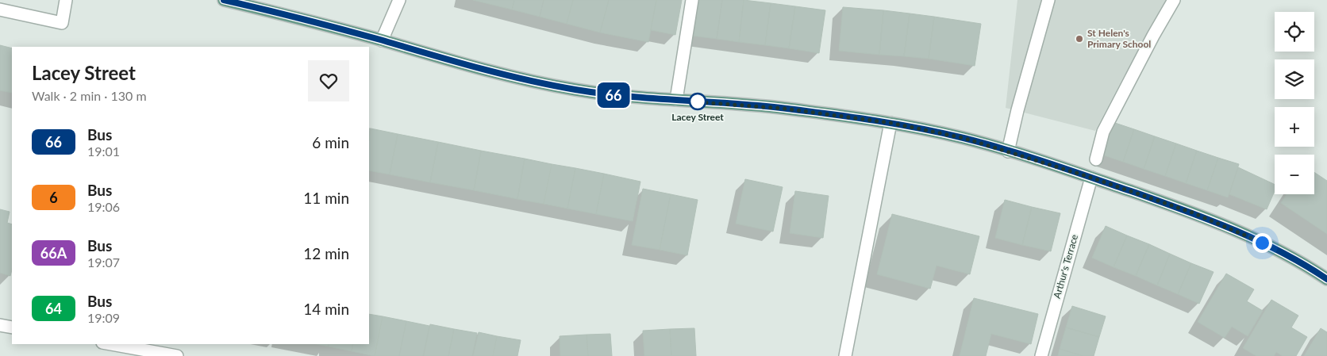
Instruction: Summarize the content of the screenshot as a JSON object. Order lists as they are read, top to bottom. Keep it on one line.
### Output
{"streets":{"street":["Arthur's Terrace"]},"places":["St Helen's Primary School","Lacey Street"],"lines":["bus line 66"],"page":{"on_map":"66","map_buttons":["+","−"],"heading":["Lacey Street","Walk · 2 min · 130 m"],"list":[{"mark":"66","name":"Bus","note":"19:01","value":"6 min"},{"mark":"6","name":"Bus","note":"19:06","value":"11 min"},{"mark":"66A","name":"Bus","note":"19:07","value":"12 min"},{"mark":"64","name":"Bus","note":"19:09","value":"14 min"}]}}
